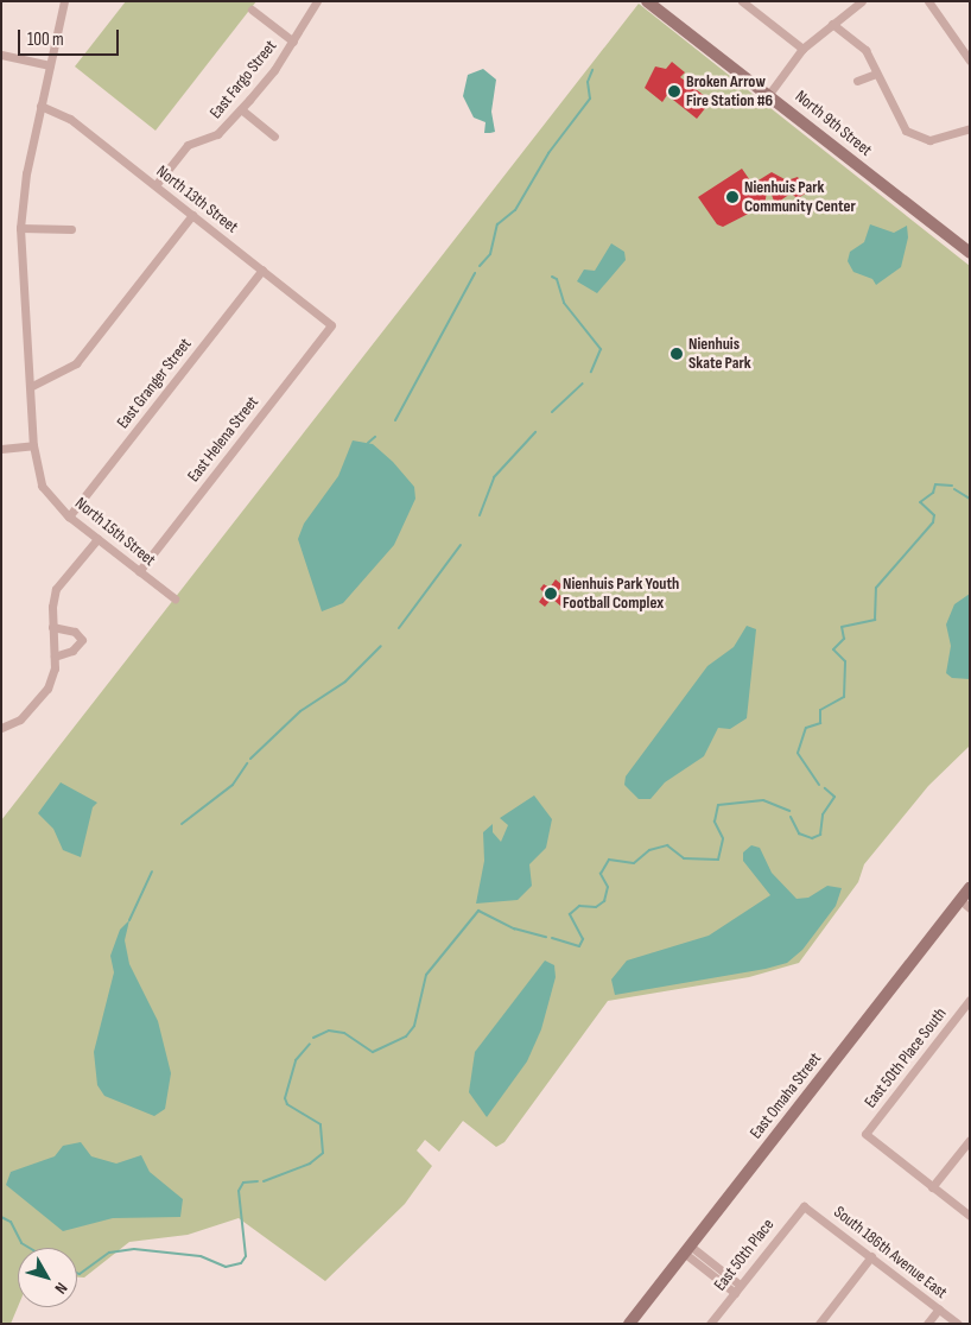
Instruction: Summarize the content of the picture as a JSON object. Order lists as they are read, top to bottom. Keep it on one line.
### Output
{"streets":{"street":["East Fargo Street","North 9th Street","North 13th Street","East Granger Street","East Helena Street","North 15th Street","East 50th Place South","East Omaha Street","South 186th Avenue East","East 50th Place"]},"crossings":[["East Fargo Street","North 13th Street"],["North 13th Street","East Granger Street"],["North 13th Street","East Helena Street"],["North 13th Street","North 15th Street"],["East Granger Street","North 15th Street"],["East Helena Street","North 15th Street"],["South 186th Avenue East","East 50th Place"]],"places":["Broken Arrow Fire Station #6","Nienhuis Park Community Center","Nienhuis Skate Park","Nienhuis Park Youth Football Complex"],"scale_bar":"100 m","north":"bottom right"}
